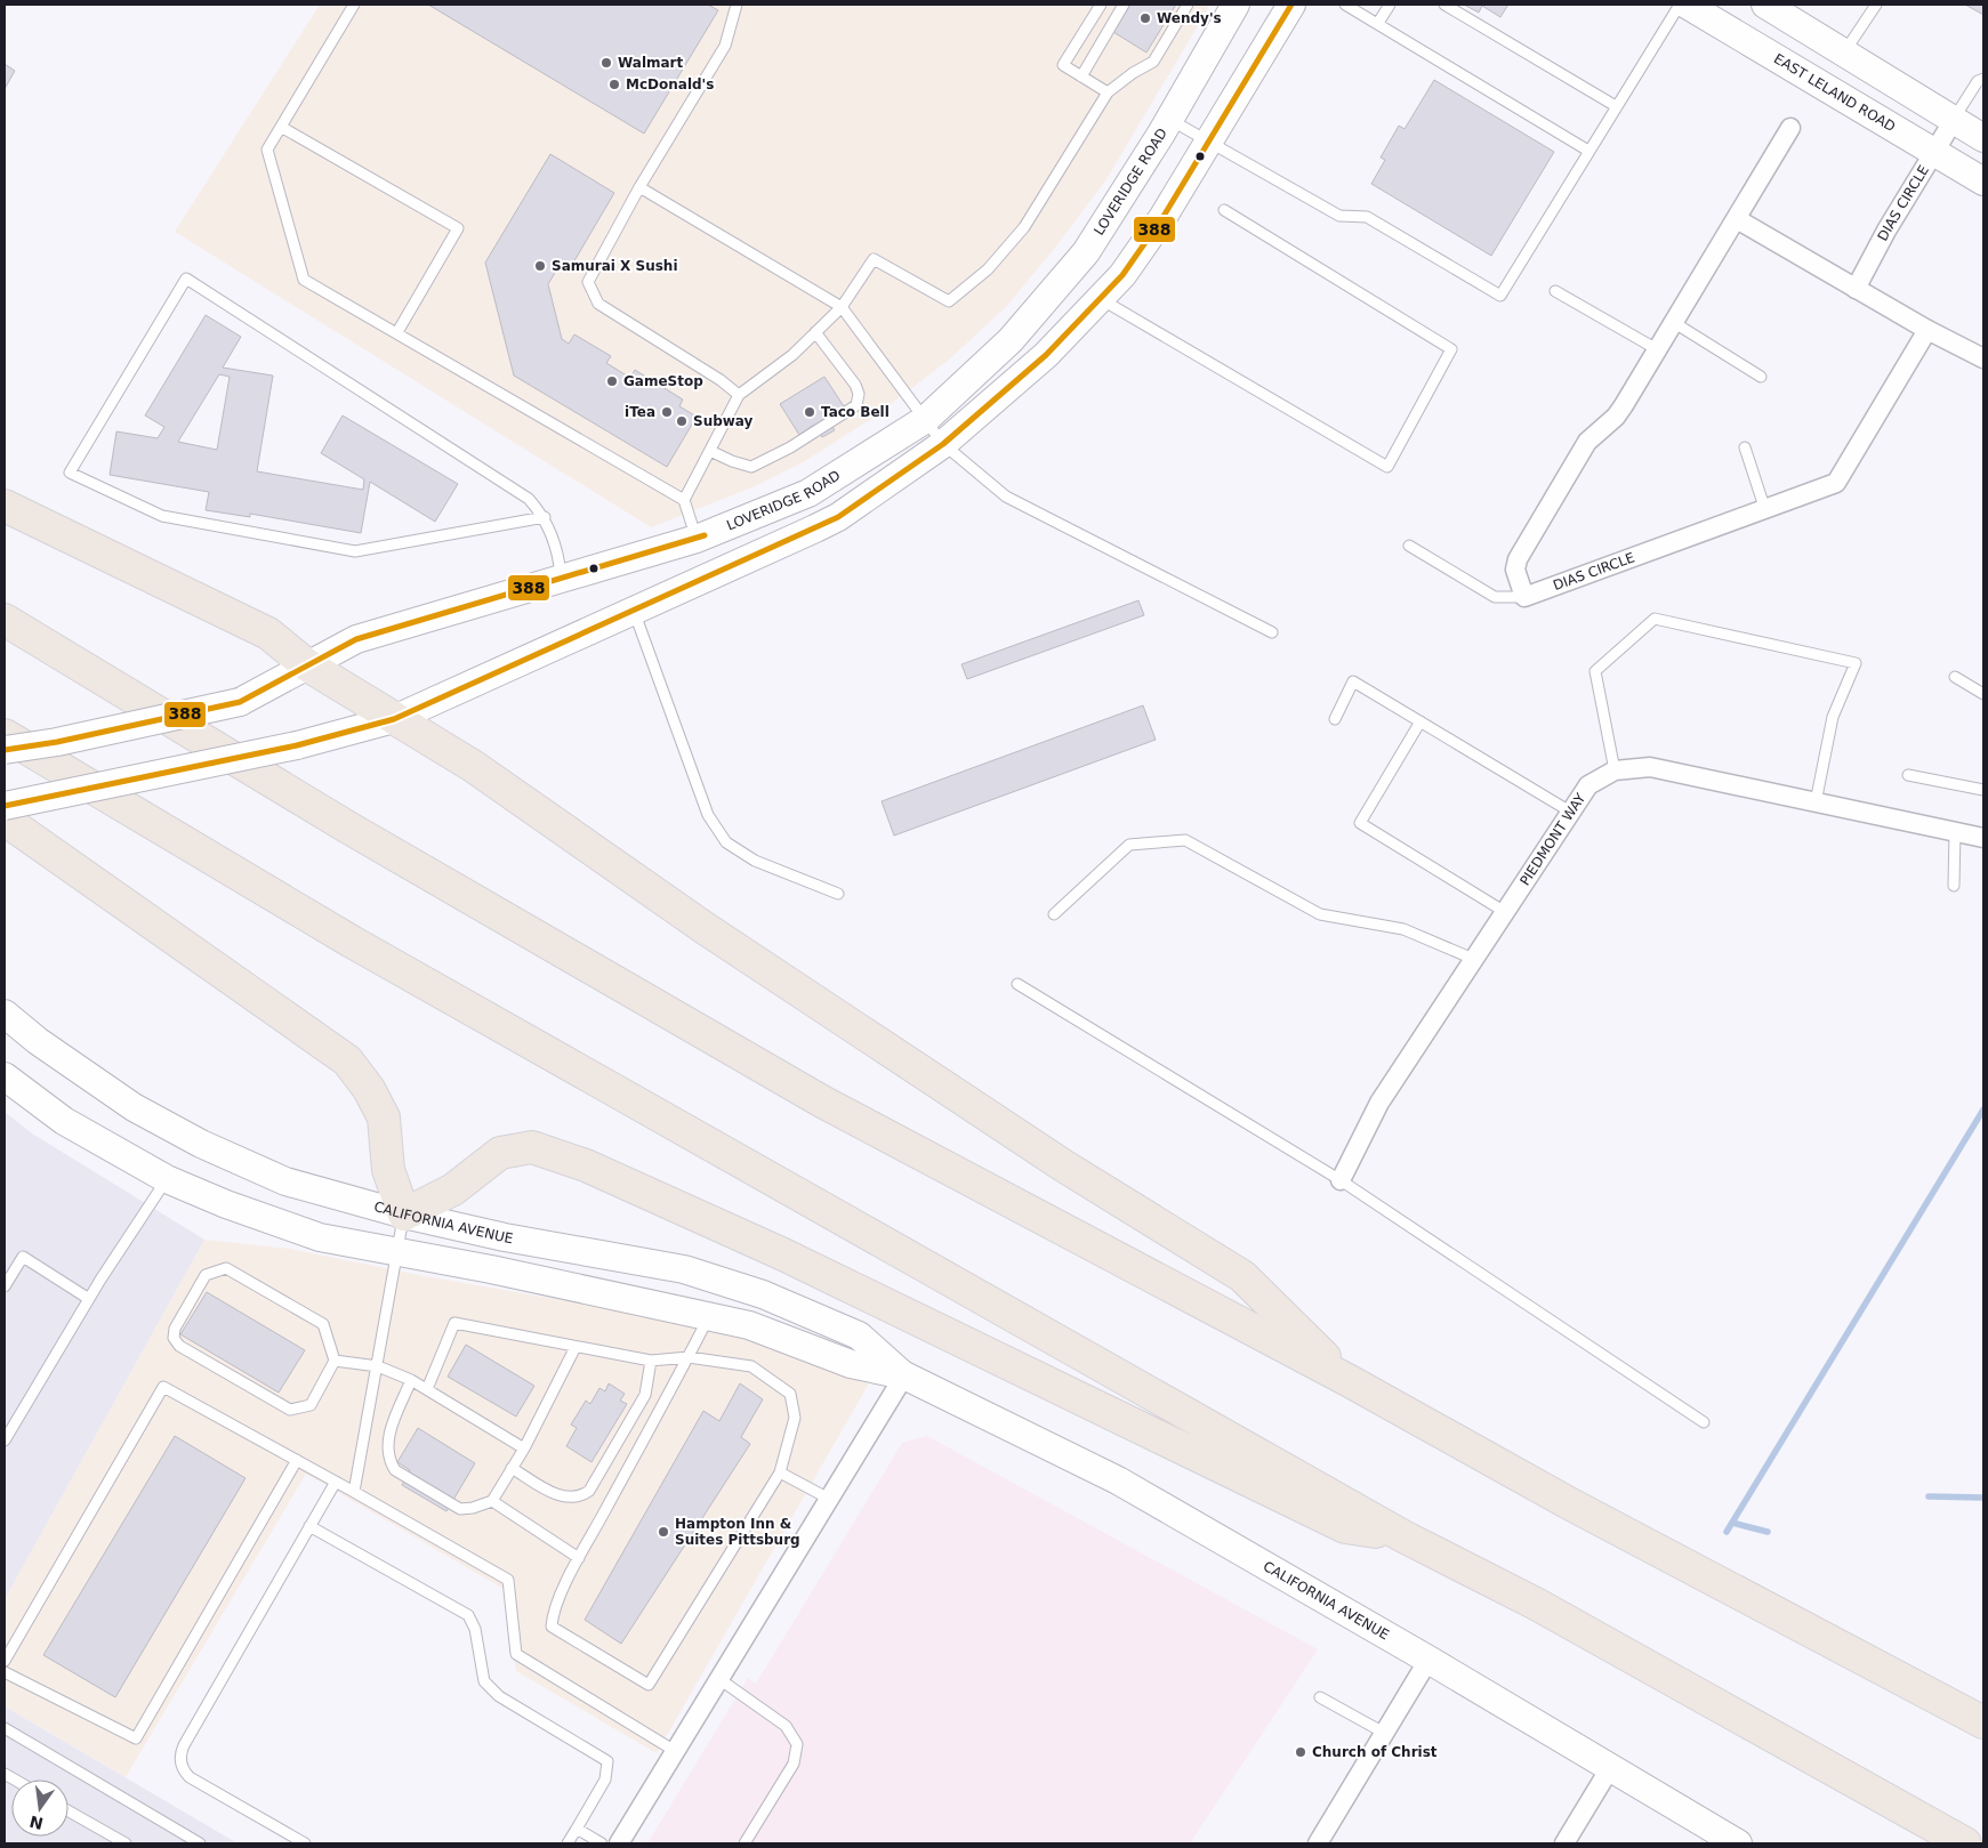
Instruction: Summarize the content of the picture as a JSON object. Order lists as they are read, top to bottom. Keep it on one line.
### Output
{"streets":{"main road":["EAST LELAND ROAD","LOVERIDGE ROAD","CALIFORNIA AVENUE"],"street":["DIAS CIRCLE","PIEDMONT WAY"]},"crossings":[["EAST LELAND ROAD","DIAS CIRCLE"]],"places":["Wendy's","Walmart","McDonald's","Samurai X Sushi","GameStop","iTea","Taco Bell","Subway","Hampton Inn & Suites Pittsburg","Church of Christ"],"lines":["transit line 388"],"north":"bottom"}
